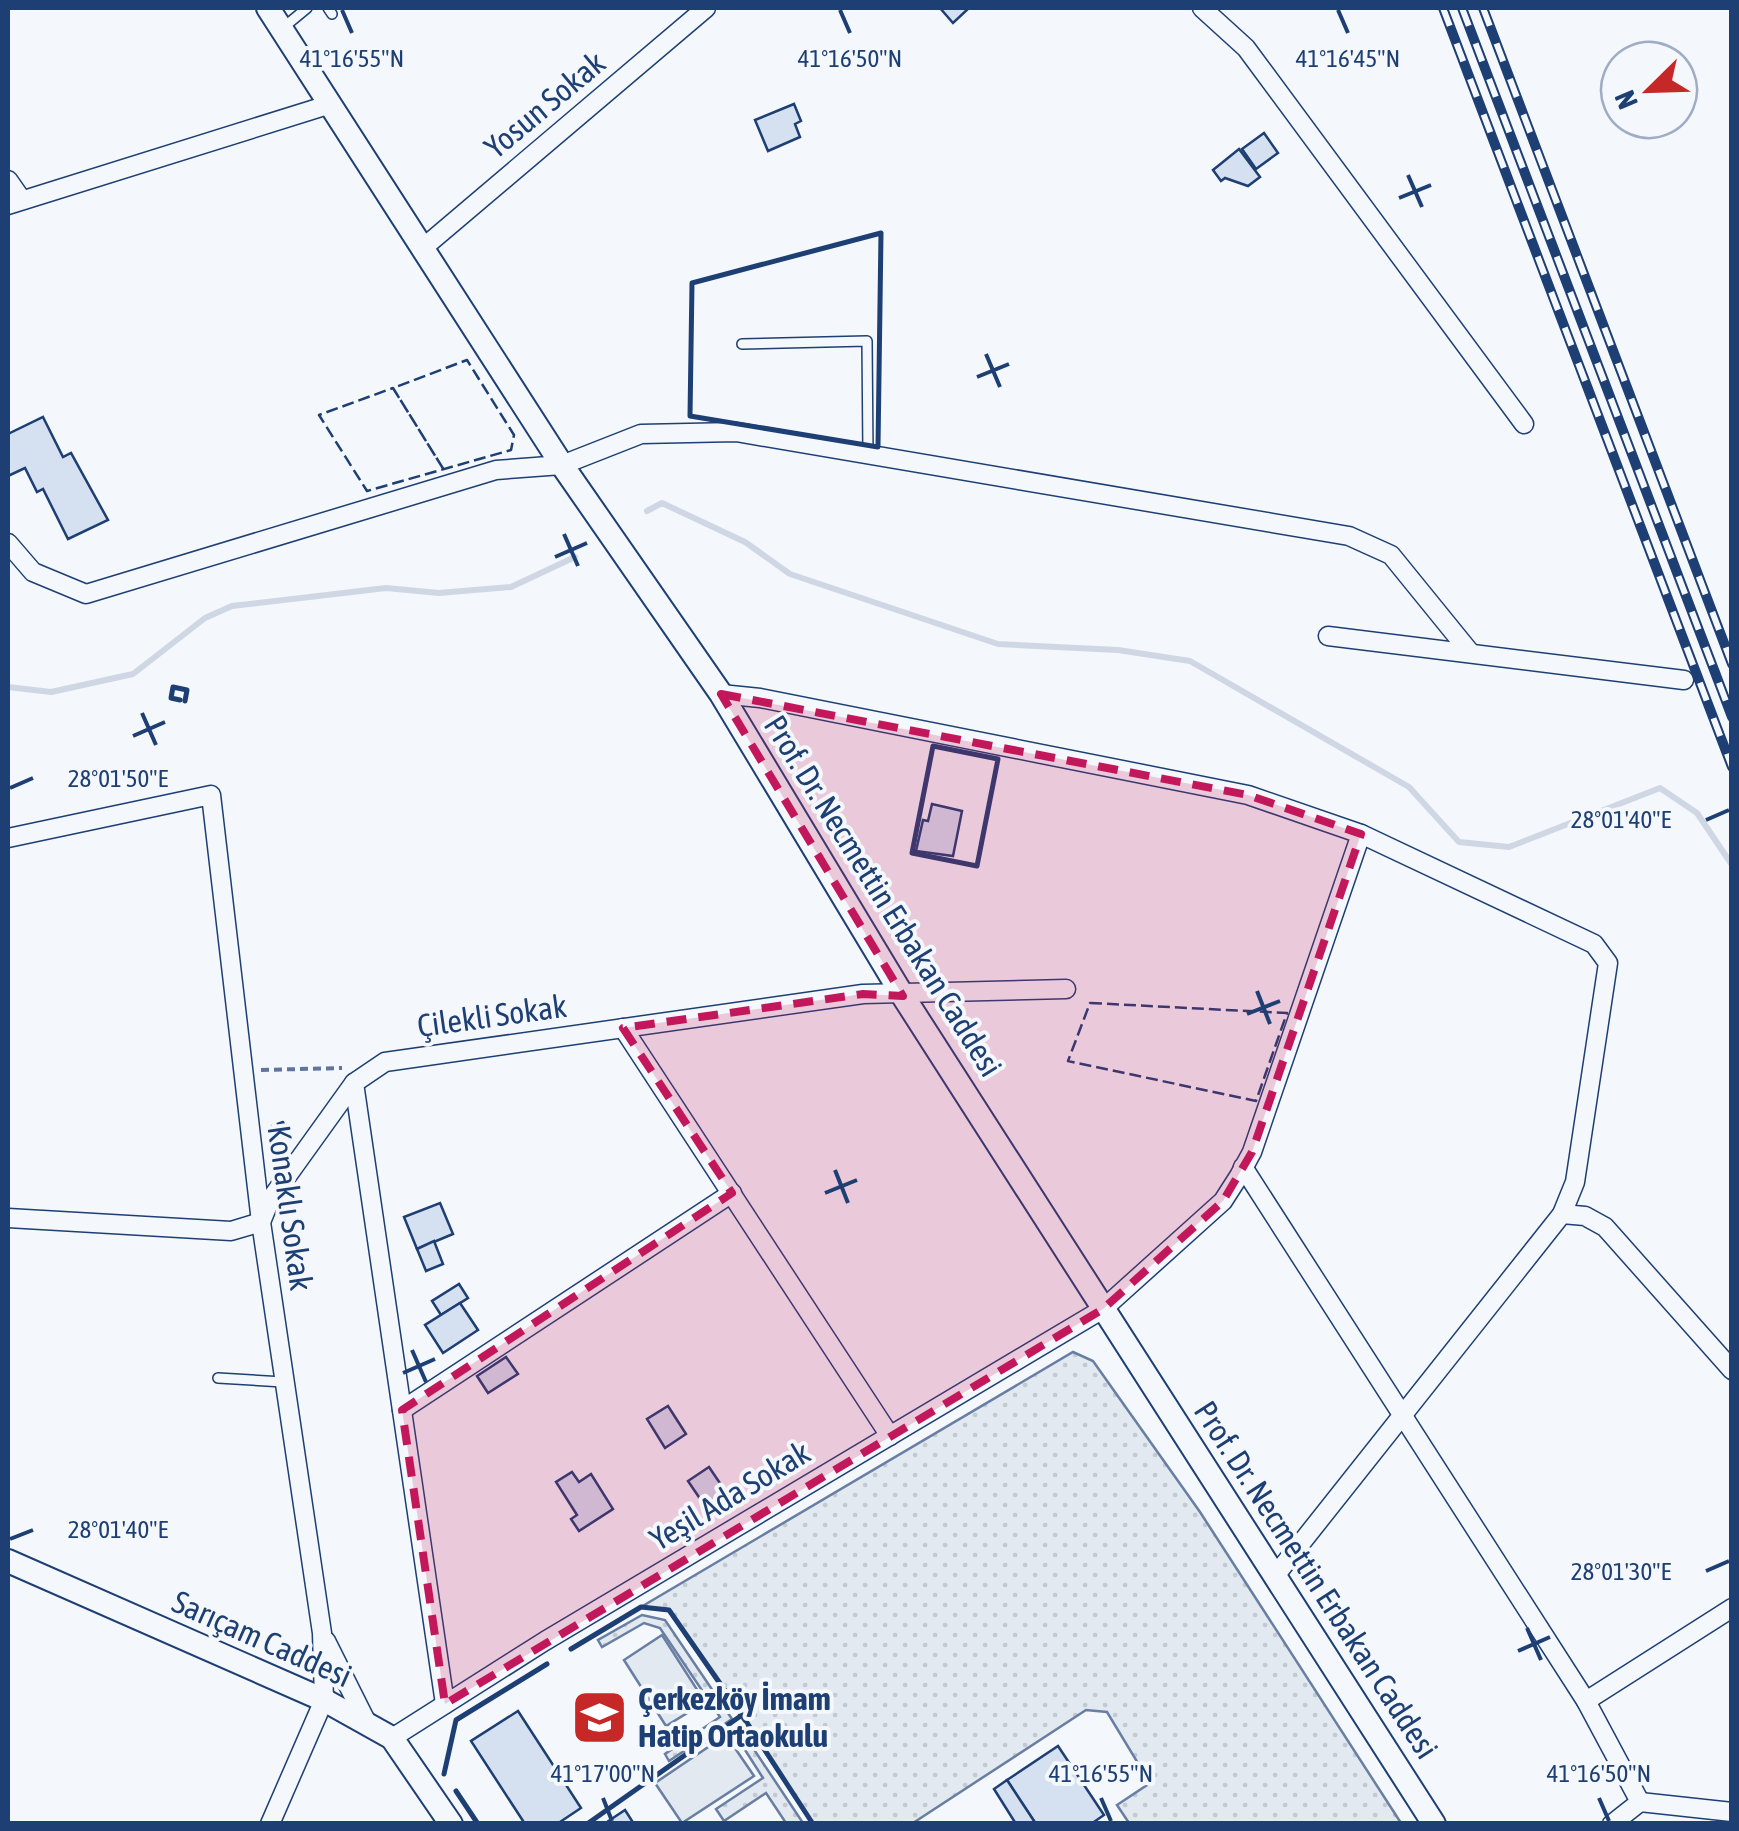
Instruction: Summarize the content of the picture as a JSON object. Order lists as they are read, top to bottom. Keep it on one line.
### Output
{"streets":{"street":["Yosun Sokak","Prof. Dr. Necmettin Erbakan Caddesi","Çilekli Sokak","Konaklı Sokak","Yeşil Ada Sokak","Sarıçam Caddesi"]},"crossings":[["Yosun Sokak","Prof. Dr. Necmettin Erbakan Caddesi"],["Prof. Dr. Necmettin Erbakan Caddesi","Çilekli Sokak"],["Prof. Dr. Necmettin Erbakan Caddesi","Yeşil Ada Sokak"],["Konaklı Sokak","Sarıçam Caddesi"],["Yeşil Ada Sokak","Sarıçam Caddesi"]],"places":{"school or university":["Çerkezköy İmam Hatip Ortaokulu"]},"north":"bottom left","coordinates":["41°16'55\"N","41°16'50\"N","41°16'45\"N","28°01'50\"E","28°01'40\"E","28°01'30\"E","41°17'00\"N"]}
